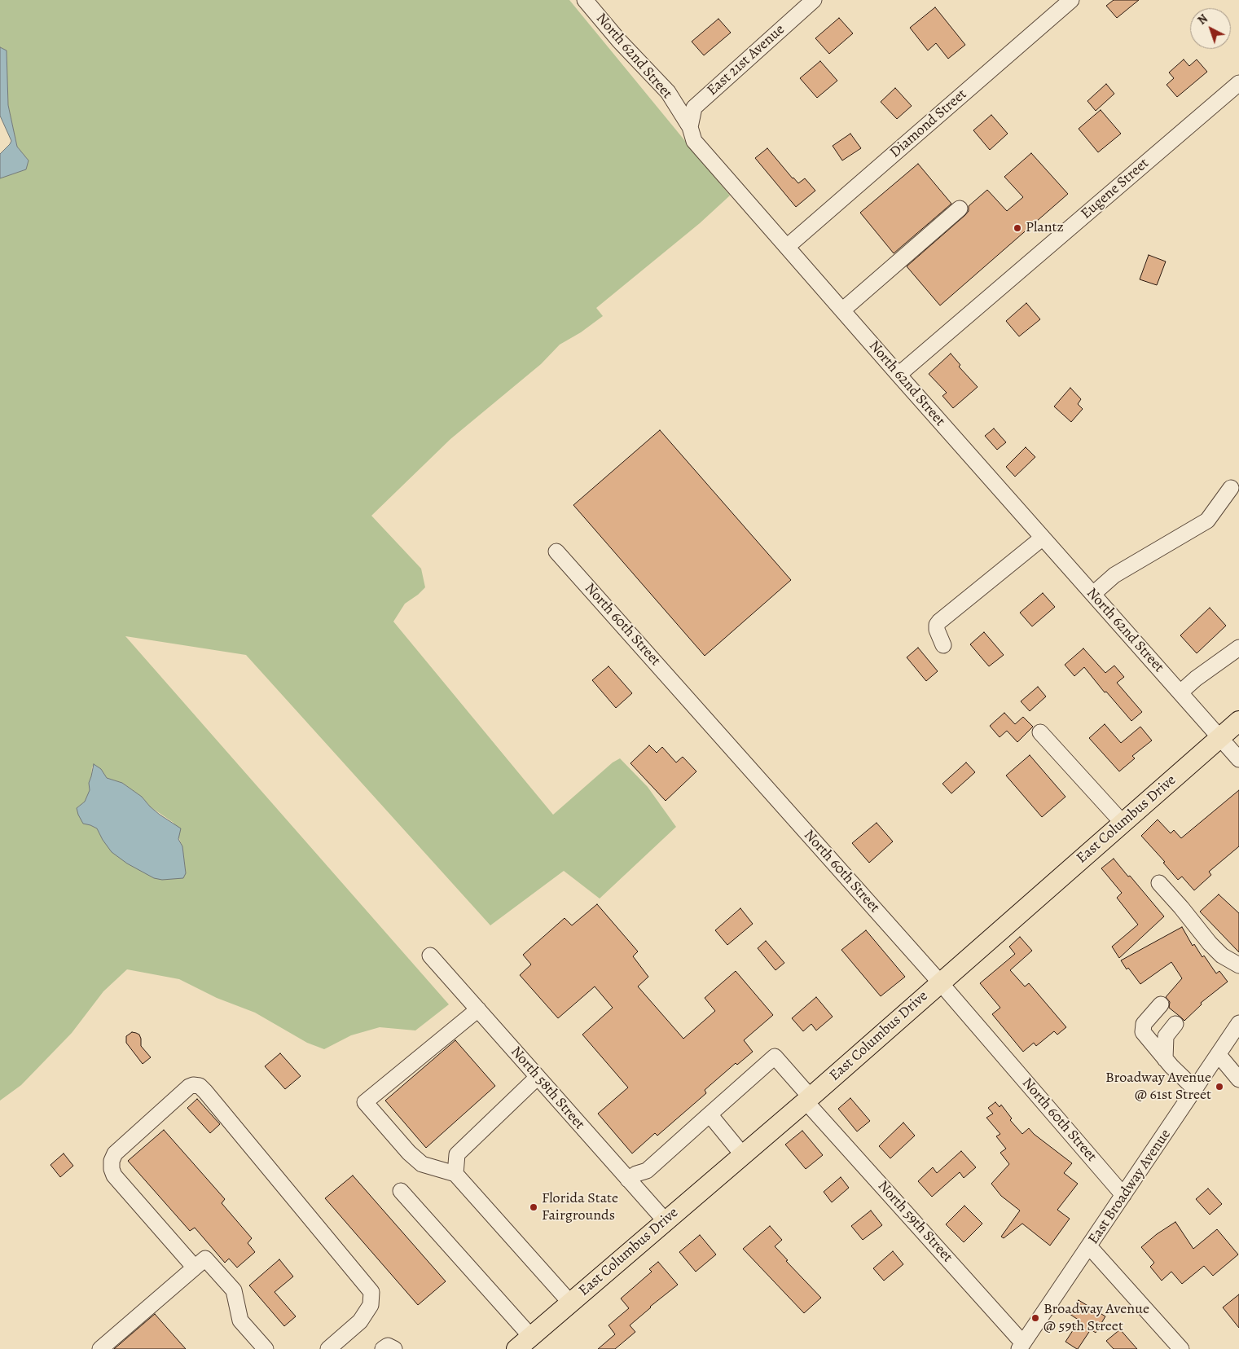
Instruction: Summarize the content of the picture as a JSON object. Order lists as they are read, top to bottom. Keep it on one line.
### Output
{"streets":{"main road":["East Columbus Drive"],"street":["North 62nd Street","East 21st Avenue","Diamond Street","Eugene Street","North 60th Street","North 58th Street","East Broadway Avenue","North 59th Street"]},"crossings":[["North 62nd Street","East 21st Avenue"],["North 62nd Street","Diamond Street"],["North 62nd Street","Eugene Street"],["North 62nd Street","East Columbus Drive"],["North 60th Street","East Columbus Drive"],["North 60th Street","East Broadway Avenue"],["East Columbus Drive","North 58th Street"],["East Columbus Drive","North 59th Street"],["East Broadway Avenue","North 59th Street"]],"places":["Plantz","Broadway Avenue @ 61st Street","Florida State Fairgrounds","Broadway Avenue @ 59th Street"],"north":"top left"}
